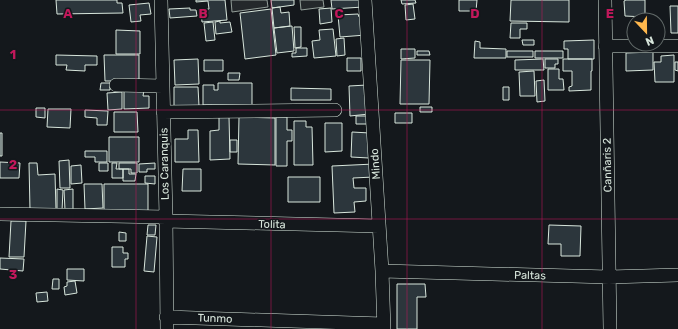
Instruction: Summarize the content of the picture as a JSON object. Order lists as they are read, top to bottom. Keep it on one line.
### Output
{"streets":{"street":["Los Caranquis","Mindo","Canñaris 2","Tolita","Paltas","Tunmo"]},"crossings":[["Los Caranquis","Tolita"],["Los Caranquis","Tunmo"],["Mindo","Tolita"],["Mindo","Paltas"],["Mindo","Tunmo"],["Canñaris 2","Paltas"]],"north":"bottom","grid":{"columns":["A","B","C","D","E"],"rows":["1","2","3"]}}
